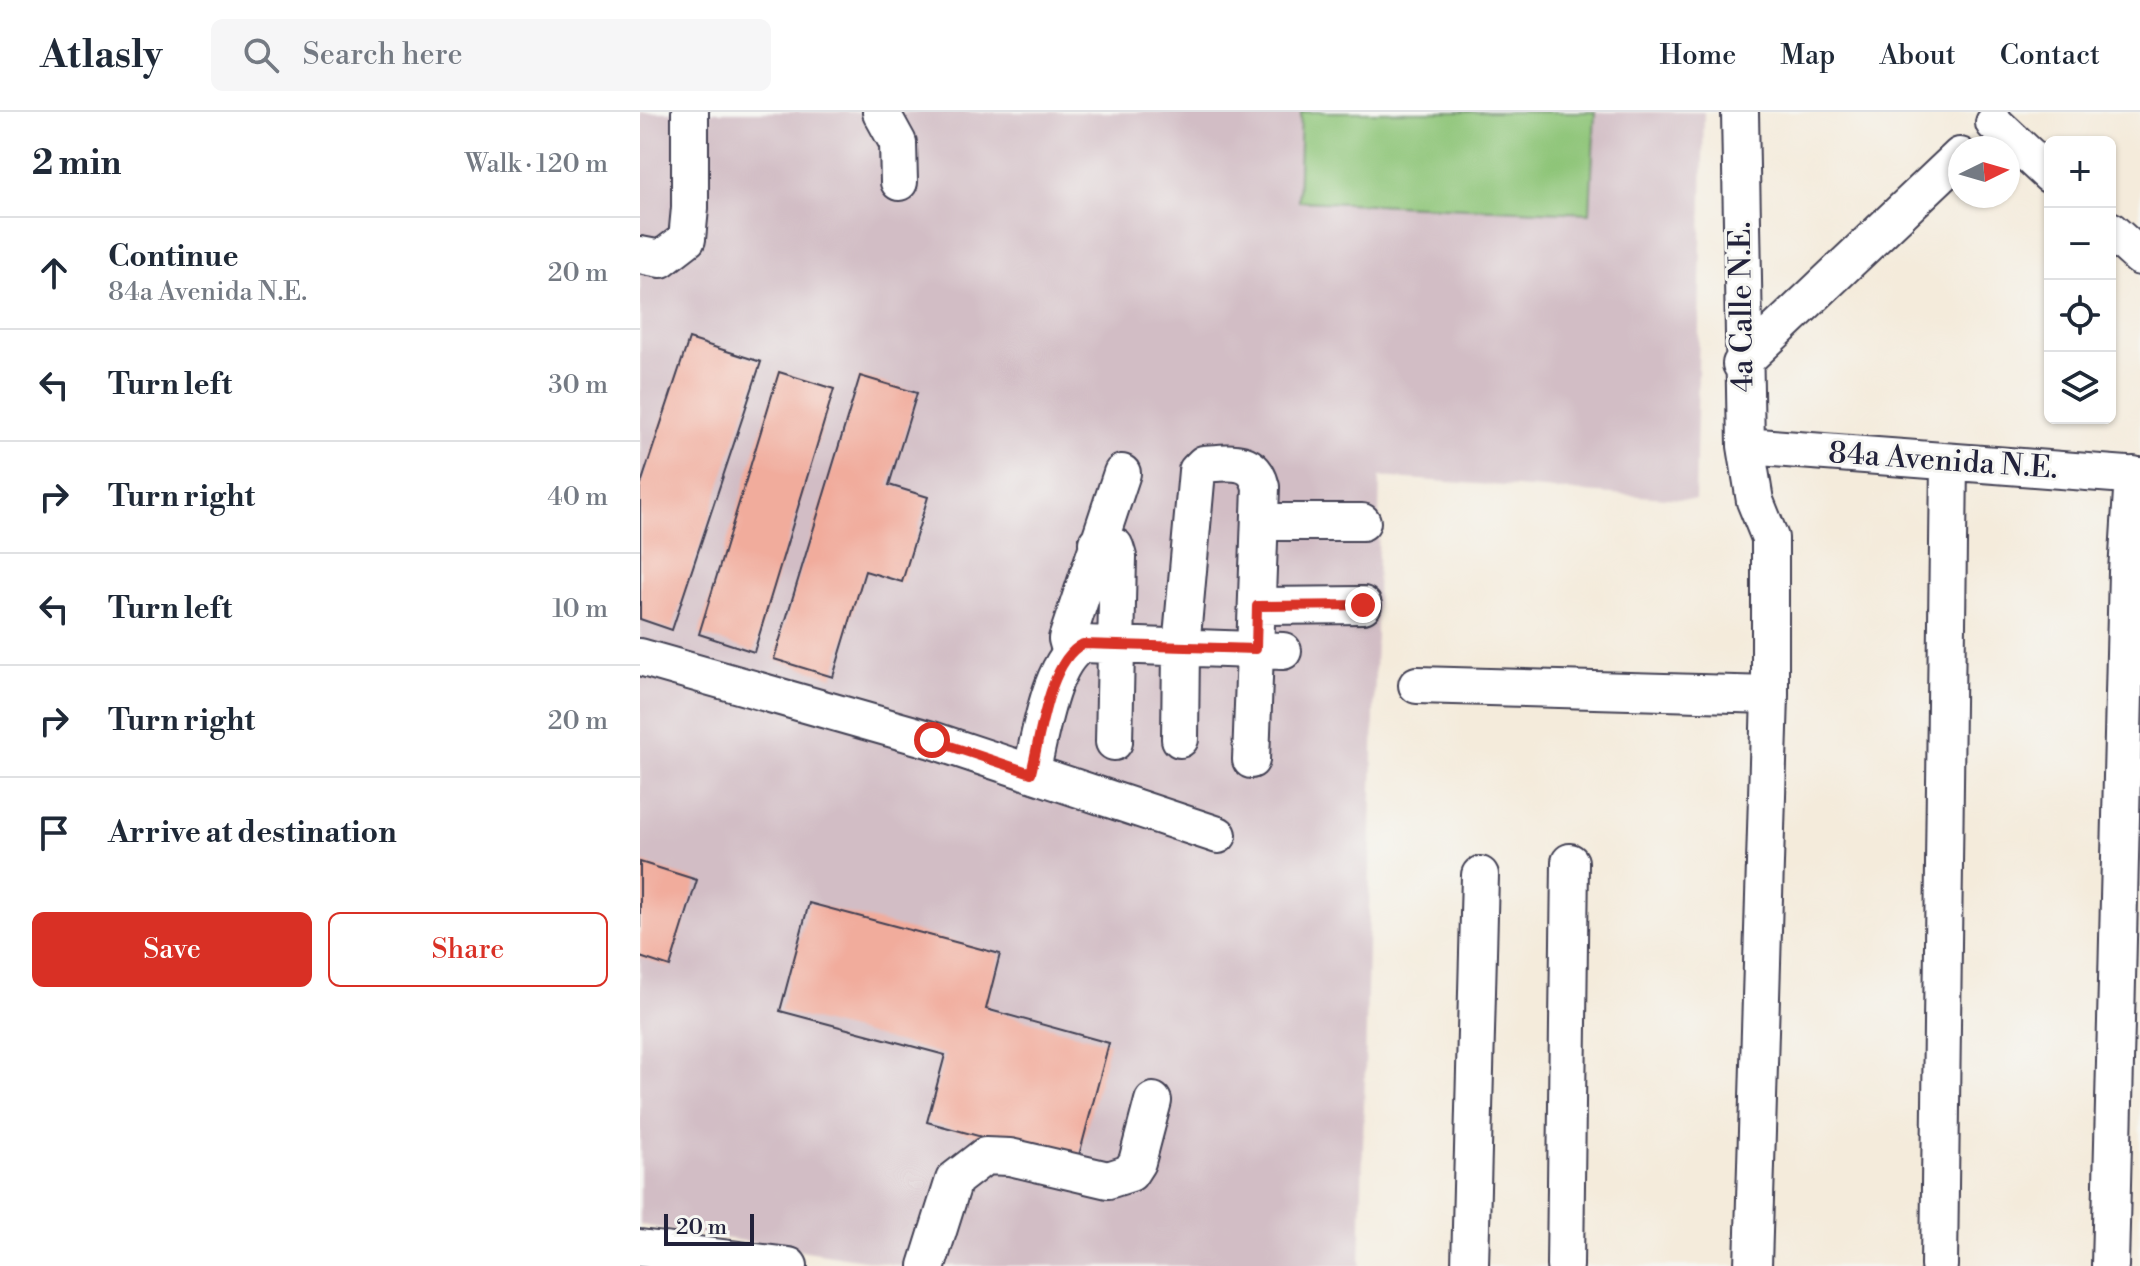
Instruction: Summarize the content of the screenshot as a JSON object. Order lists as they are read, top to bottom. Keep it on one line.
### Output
{"streets":{"street":["4a Calle N.E.","84a Avenida N.E."]},"crossings":[["4a Calle N.E.","84a Avenida N.E."]],"scale_bar":"20 m","north":"right","page":{"header":"Atlasly","search":"Search here","nav":["Home","Map","About","Contact"],"heading":["2 min","Walk · 120 m"],"map_buttons":["+","−"],"list":[["Continue","84a Avenida N.E.","20 m"],["Turn left","30 m"],["Turn right","40 m"],["Turn left","10 m"],["Turn right","20 m"],"Arrive at destination"],"buttons":["Save","Share"],"scale":"20 m"}}
